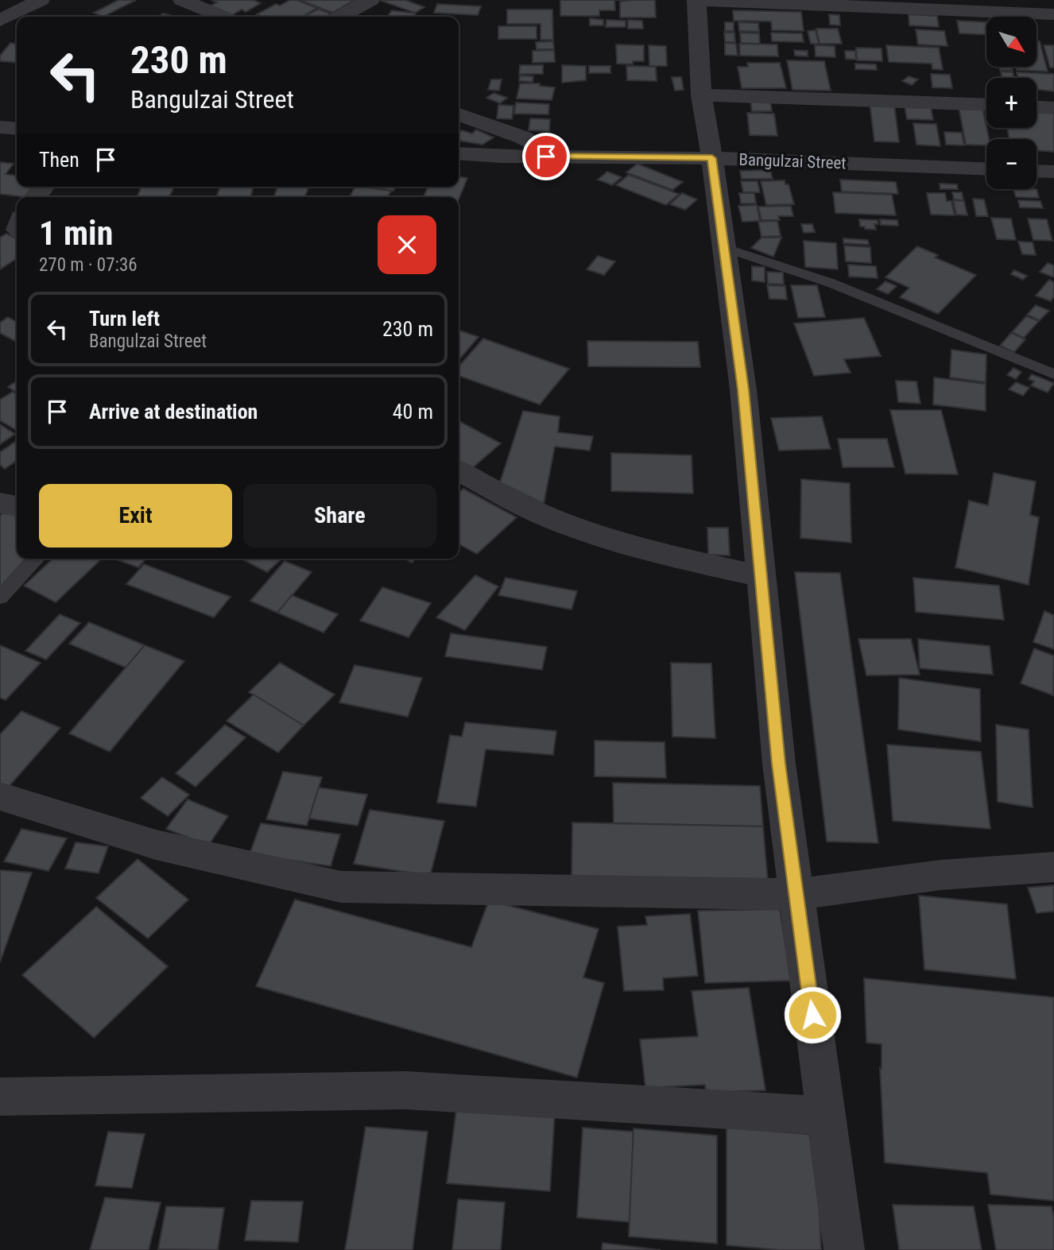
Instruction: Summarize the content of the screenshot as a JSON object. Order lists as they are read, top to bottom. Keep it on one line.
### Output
{"streets":{"street":["Bangulzai Street"]},"north":"bottom right","page":{"map_buttons":["+","−"],"turn":["230 m","Bangulzai Street"],"then":"Then","heading":["1 min","270 m · 07:36"],"list":[{"name":"Turn left","note":"Bangulzai Street","value":"230 m"},{"name":"Arrive at destination","value":"40 m"}],"buttons":["Exit","Share"]}}
